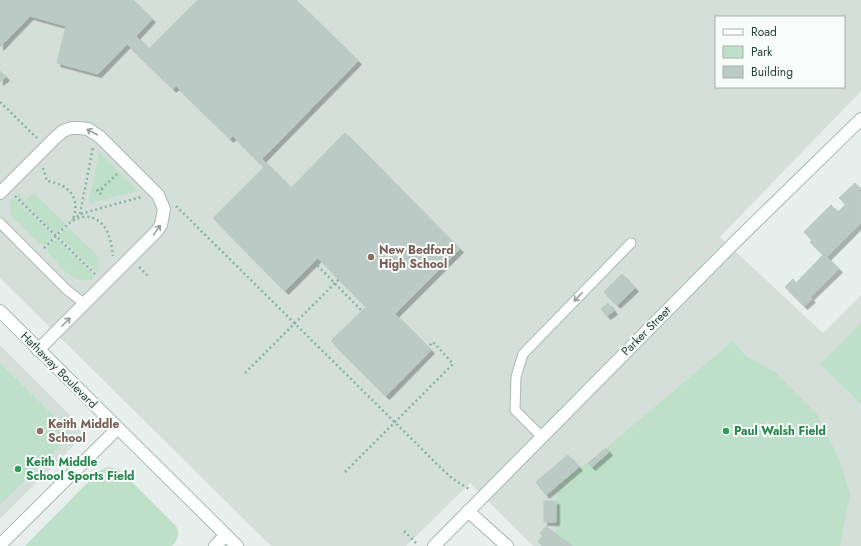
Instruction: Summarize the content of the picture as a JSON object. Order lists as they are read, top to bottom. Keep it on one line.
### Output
{"streets":{"main road":["Parker Street","Hathaway Boulevard"]},"places":["New Bedford High School","Keith Middle School","Paul Walsh Field","Keith Middle School Sports Field"],"legend":["Road","Park","Building"]}
